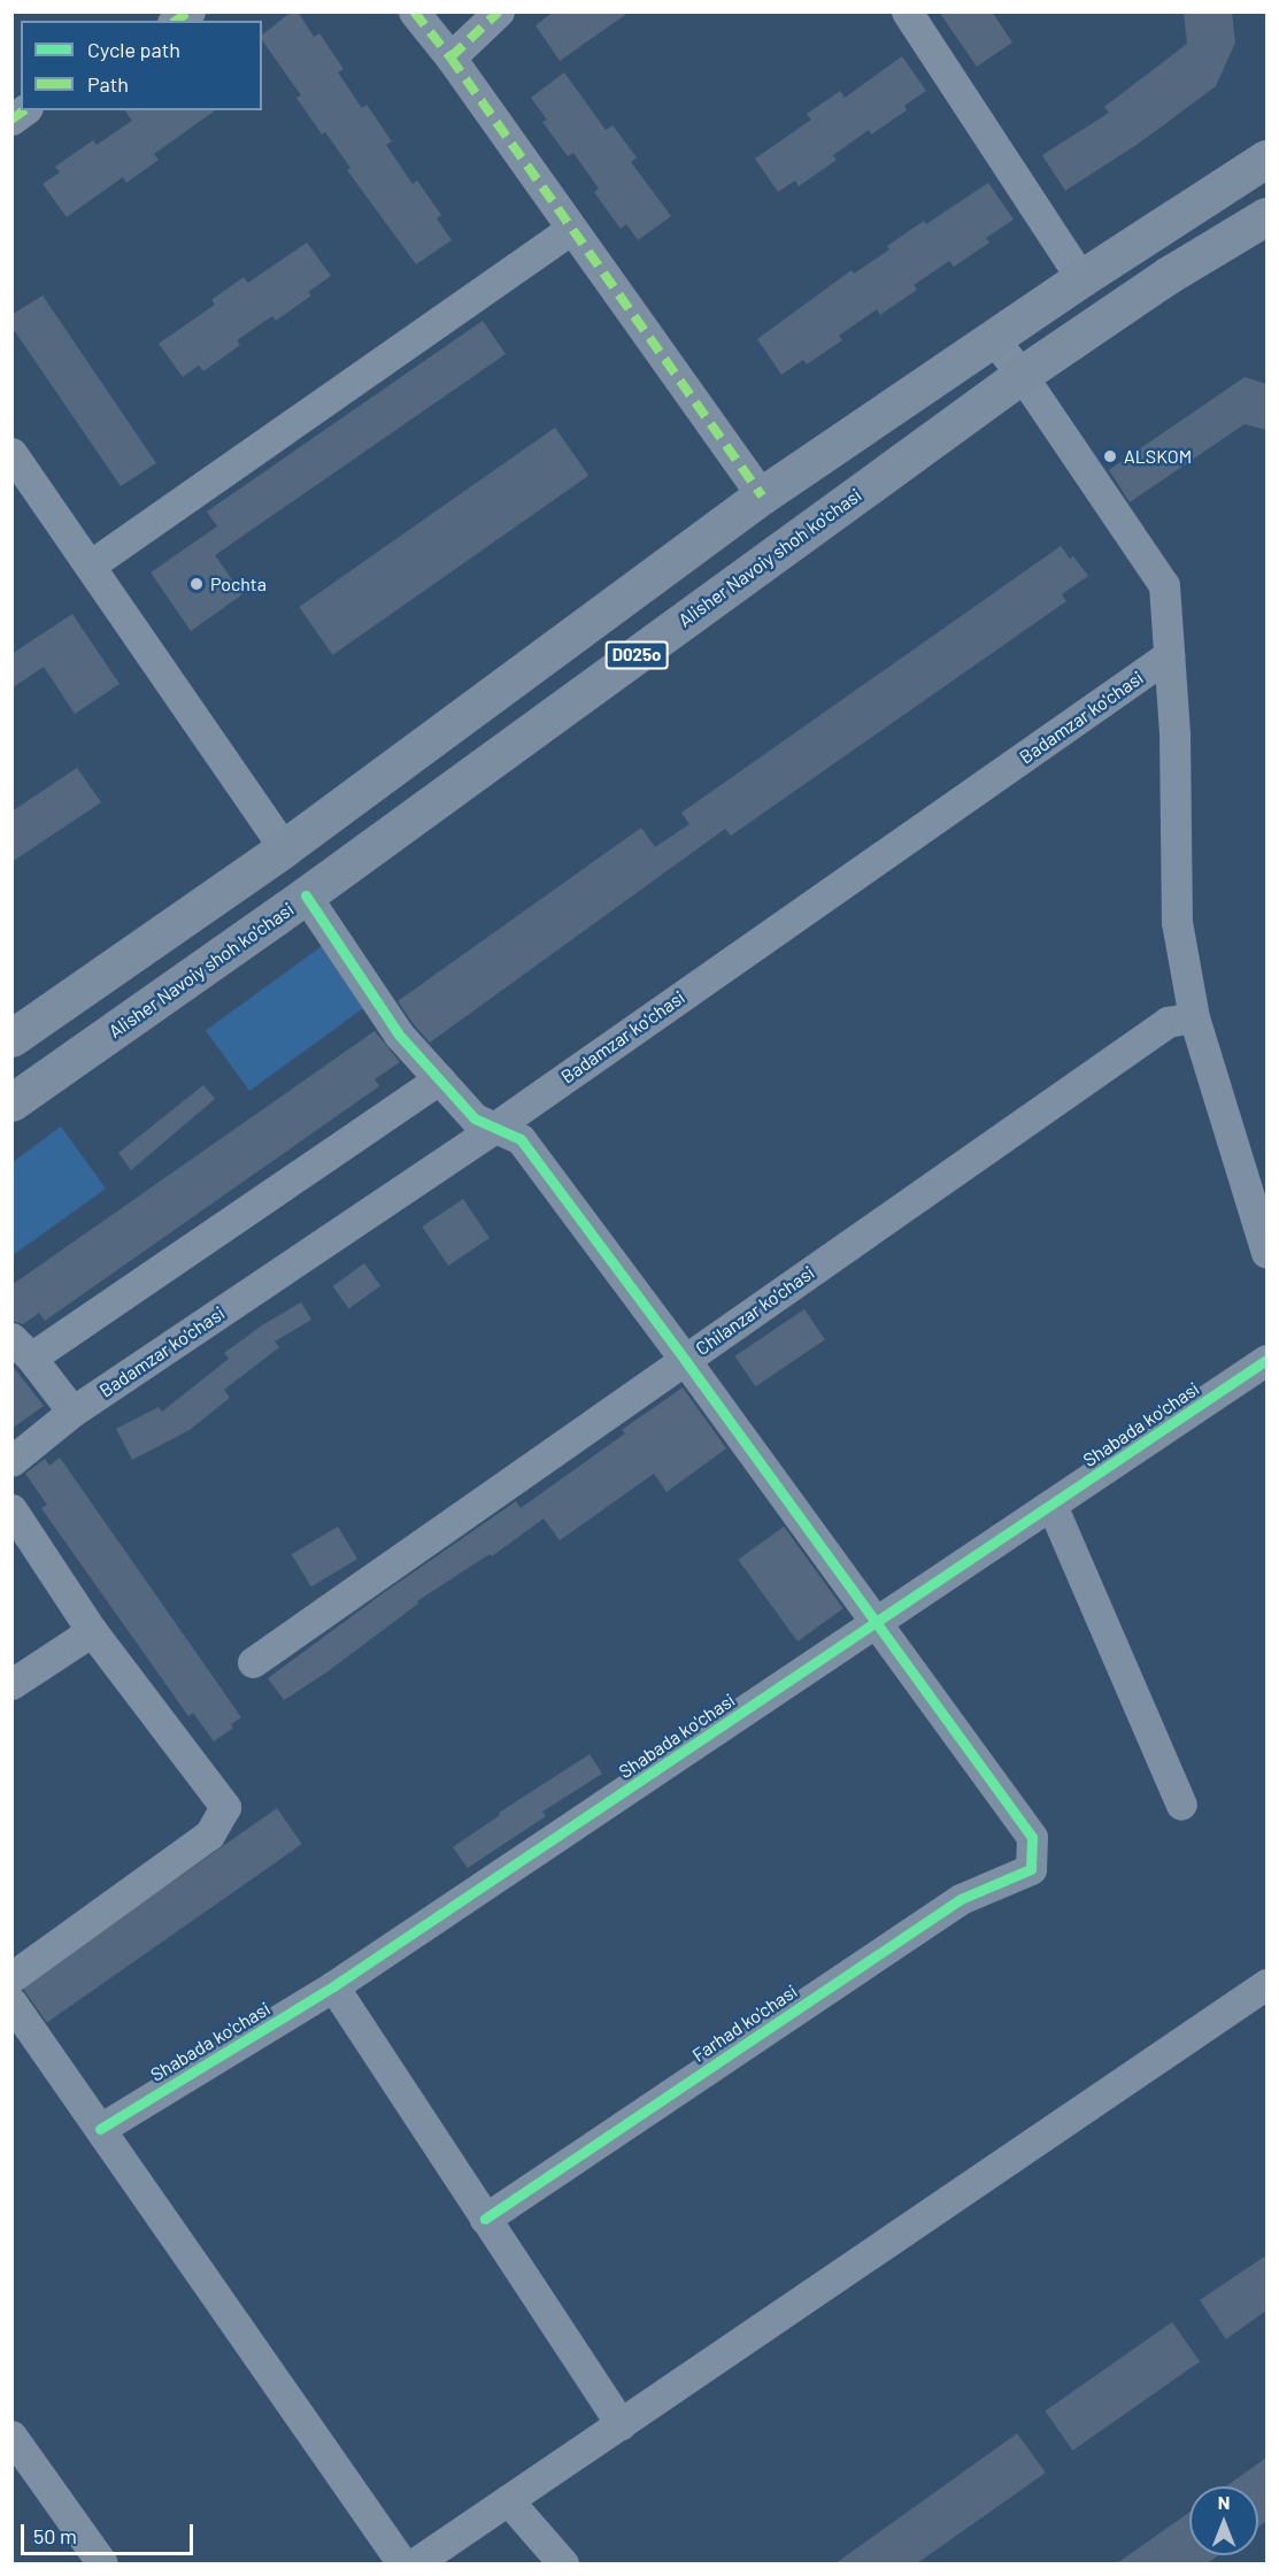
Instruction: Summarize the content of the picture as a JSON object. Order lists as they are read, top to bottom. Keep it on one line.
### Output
{"streets":{"main road":["Alisher Navoiy shoh ko'chasi","D025o"],"street":["Badamzar ko'chasi","Chilanzar ko'chasi","Shabada ko'chasi","Farhad ko'chasi"]},"crossings":[["Shabada ko'chasi","Farhad ko'chasi"]],"places":["ALSKOM","Pochta"],"legend":["Cycle path","Path"],"scale_bar":"50 m","north":"top"}
